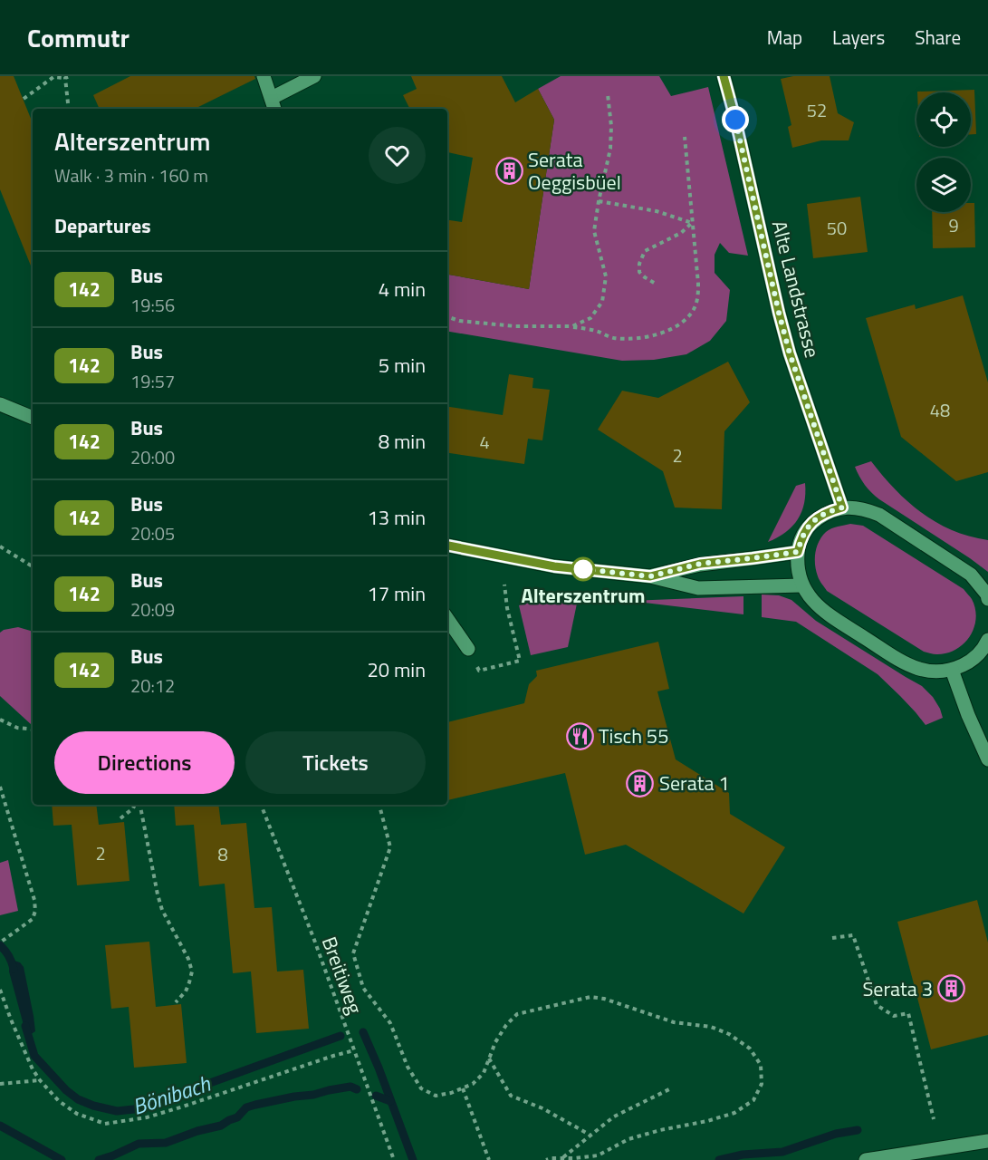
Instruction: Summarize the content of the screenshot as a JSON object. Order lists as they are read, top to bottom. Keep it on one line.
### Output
{"streets":{"main road":["Alte Landstrasse"],"path":["Breitiweg"]},"water":["Bönibach"],"places":{"building":["Serata Oeggisbüel","Serata 1","Serata 3"],"other":["Alterszentrum"],"restaurant":["Tisch 55"]},"lines":["bus line 142"],"house_numbers":["52","9","50","48","4","2","2","8"],"page":{"header":"Commutr","nav":["Map","Layers","Share"],"heading":[["Alterszentrum","Walk · 3 min · 160 m"],"Departures"],"list":[{"mark":"142","name":"Bus","note":"19:56","value":"4 min"},{"mark":"142","name":"Bus","note":"19:57","value":"5 min"},{"mark":"142","name":"Bus","note":"20:00","value":"8 min"},{"mark":"142","name":"Bus","note":"20:05","value":"13 min"},{"mark":"142","name":"Bus","note":"20:09","value":"17 min"},{"mark":"142","name":"Bus","note":"20:12","value":"20 min"}],"buttons":["Directions","Tickets"]}}
